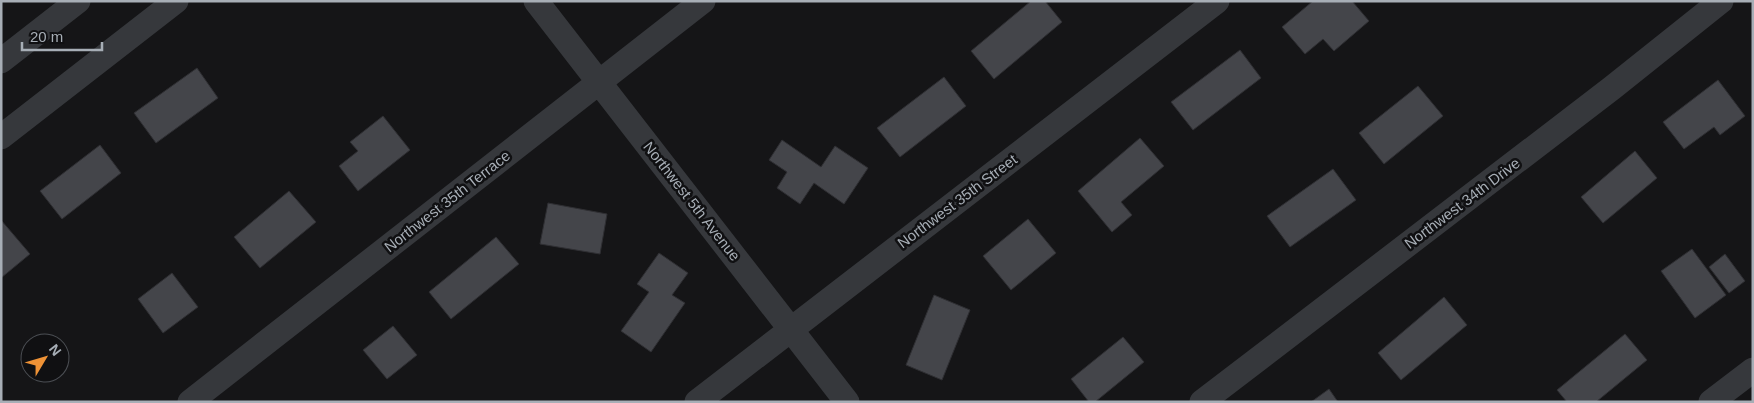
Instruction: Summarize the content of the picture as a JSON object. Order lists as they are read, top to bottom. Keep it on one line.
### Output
{"streets":{"street":["Northwest 35th Terrace","Northwest 5th Avenue","Northwest 35th Street","Northwest 34th Drive"]},"crossings":[["Northwest 35th Terrace","Northwest 5th Avenue"],["Northwest 5th Avenue","Northwest 35th Street"]],"scale_bar":"20 m","north":"top right"}
